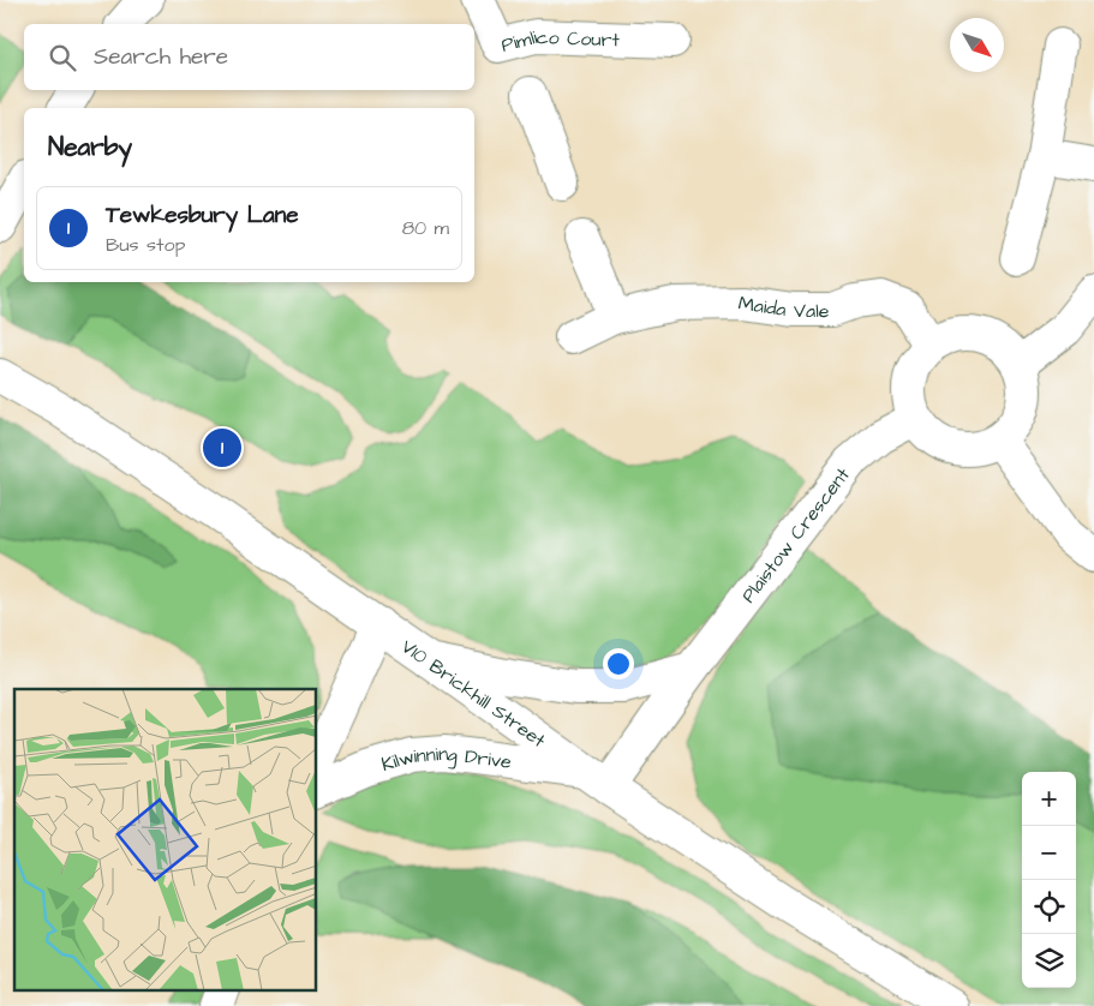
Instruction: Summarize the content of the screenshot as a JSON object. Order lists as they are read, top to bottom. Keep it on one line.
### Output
{"streets":{"street":["Pimlico Court","Maida Vale","Plaistow Crescent","V10 Brickhill Street","Kilwinning Drive"]},"crossings":[["Maida Vale","Plaistow Crescent"],["Plaistow Crescent","V10 Brickhill Street"],["Plaistow Crescent","Kilwinning Drive"],["V10 Brickhill Street","Kilwinning Drive"]],"north":"bottom right","page":{"search":"Search here","heading":"Nearby","list":[{"mark":"1","name":"Tewkesbury Lane","note":"Bus stop","value":"80 m"}],"pins":"1","map_buttons":["+","−"]}}
